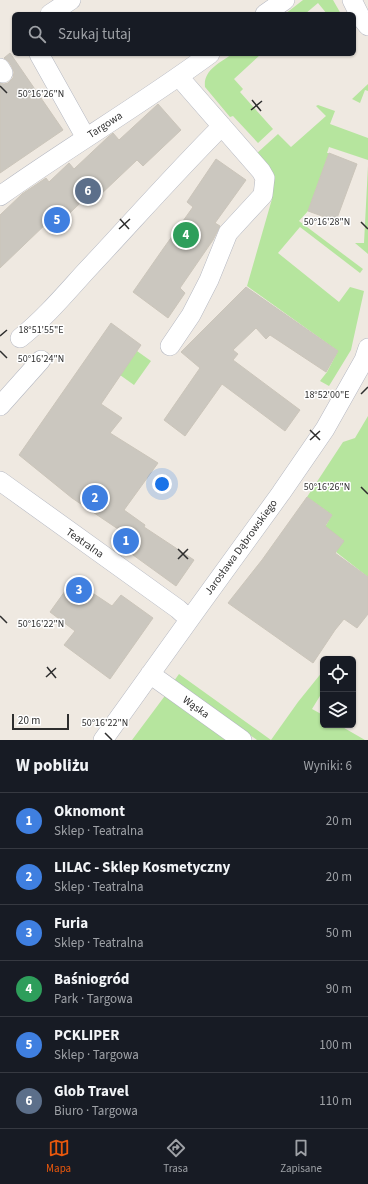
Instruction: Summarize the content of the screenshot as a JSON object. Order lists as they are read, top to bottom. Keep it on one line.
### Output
{"streets":{"street":["Targowa","Teatralna","Jarosława Dąbrowskiego","Wąska"]},"crossings":[["Teatralna","Jarosława Dąbrowskiego"],["Jarosława Dąbrowskiego","Wąska"]],"scale_bar":"20 m","page":{"search":"Szukaj tutaj","pins":["6","5","4","2","1","3"],"scale":"20 m","heading":["W pobliżu","Wyniki: 6"],"list":[{"mark":"1","name":"Oknomont","note":"Sklep · Teatralna","value":"20 m"},{"mark":"2","name":"LILAC - Sklep Kosmetyczny","note":"Sklep · Teatralna","value":"20 m"},{"mark":"3","name":"Furia","note":"Sklep · Teatralna","value":"50 m"},{"mark":"4","name":"Baśniogród","note":"Park · Targowa","value":"90 m"},{"mark":"5","name":"PCKLIPER","note":"Sklep · Targowa","value":"100 m"},{"mark":"6","name":"Glob Travel","note":"Biuro · Targowa","value":"110 m"}],"nav":["Mapa","Trasa","Zapisane"]},"coordinates":["50°16'26\"N","50°16'28\"N","18°51'55\"E","50°16'24\"N","18°52'00\"E","50°16'22\"N"]}
